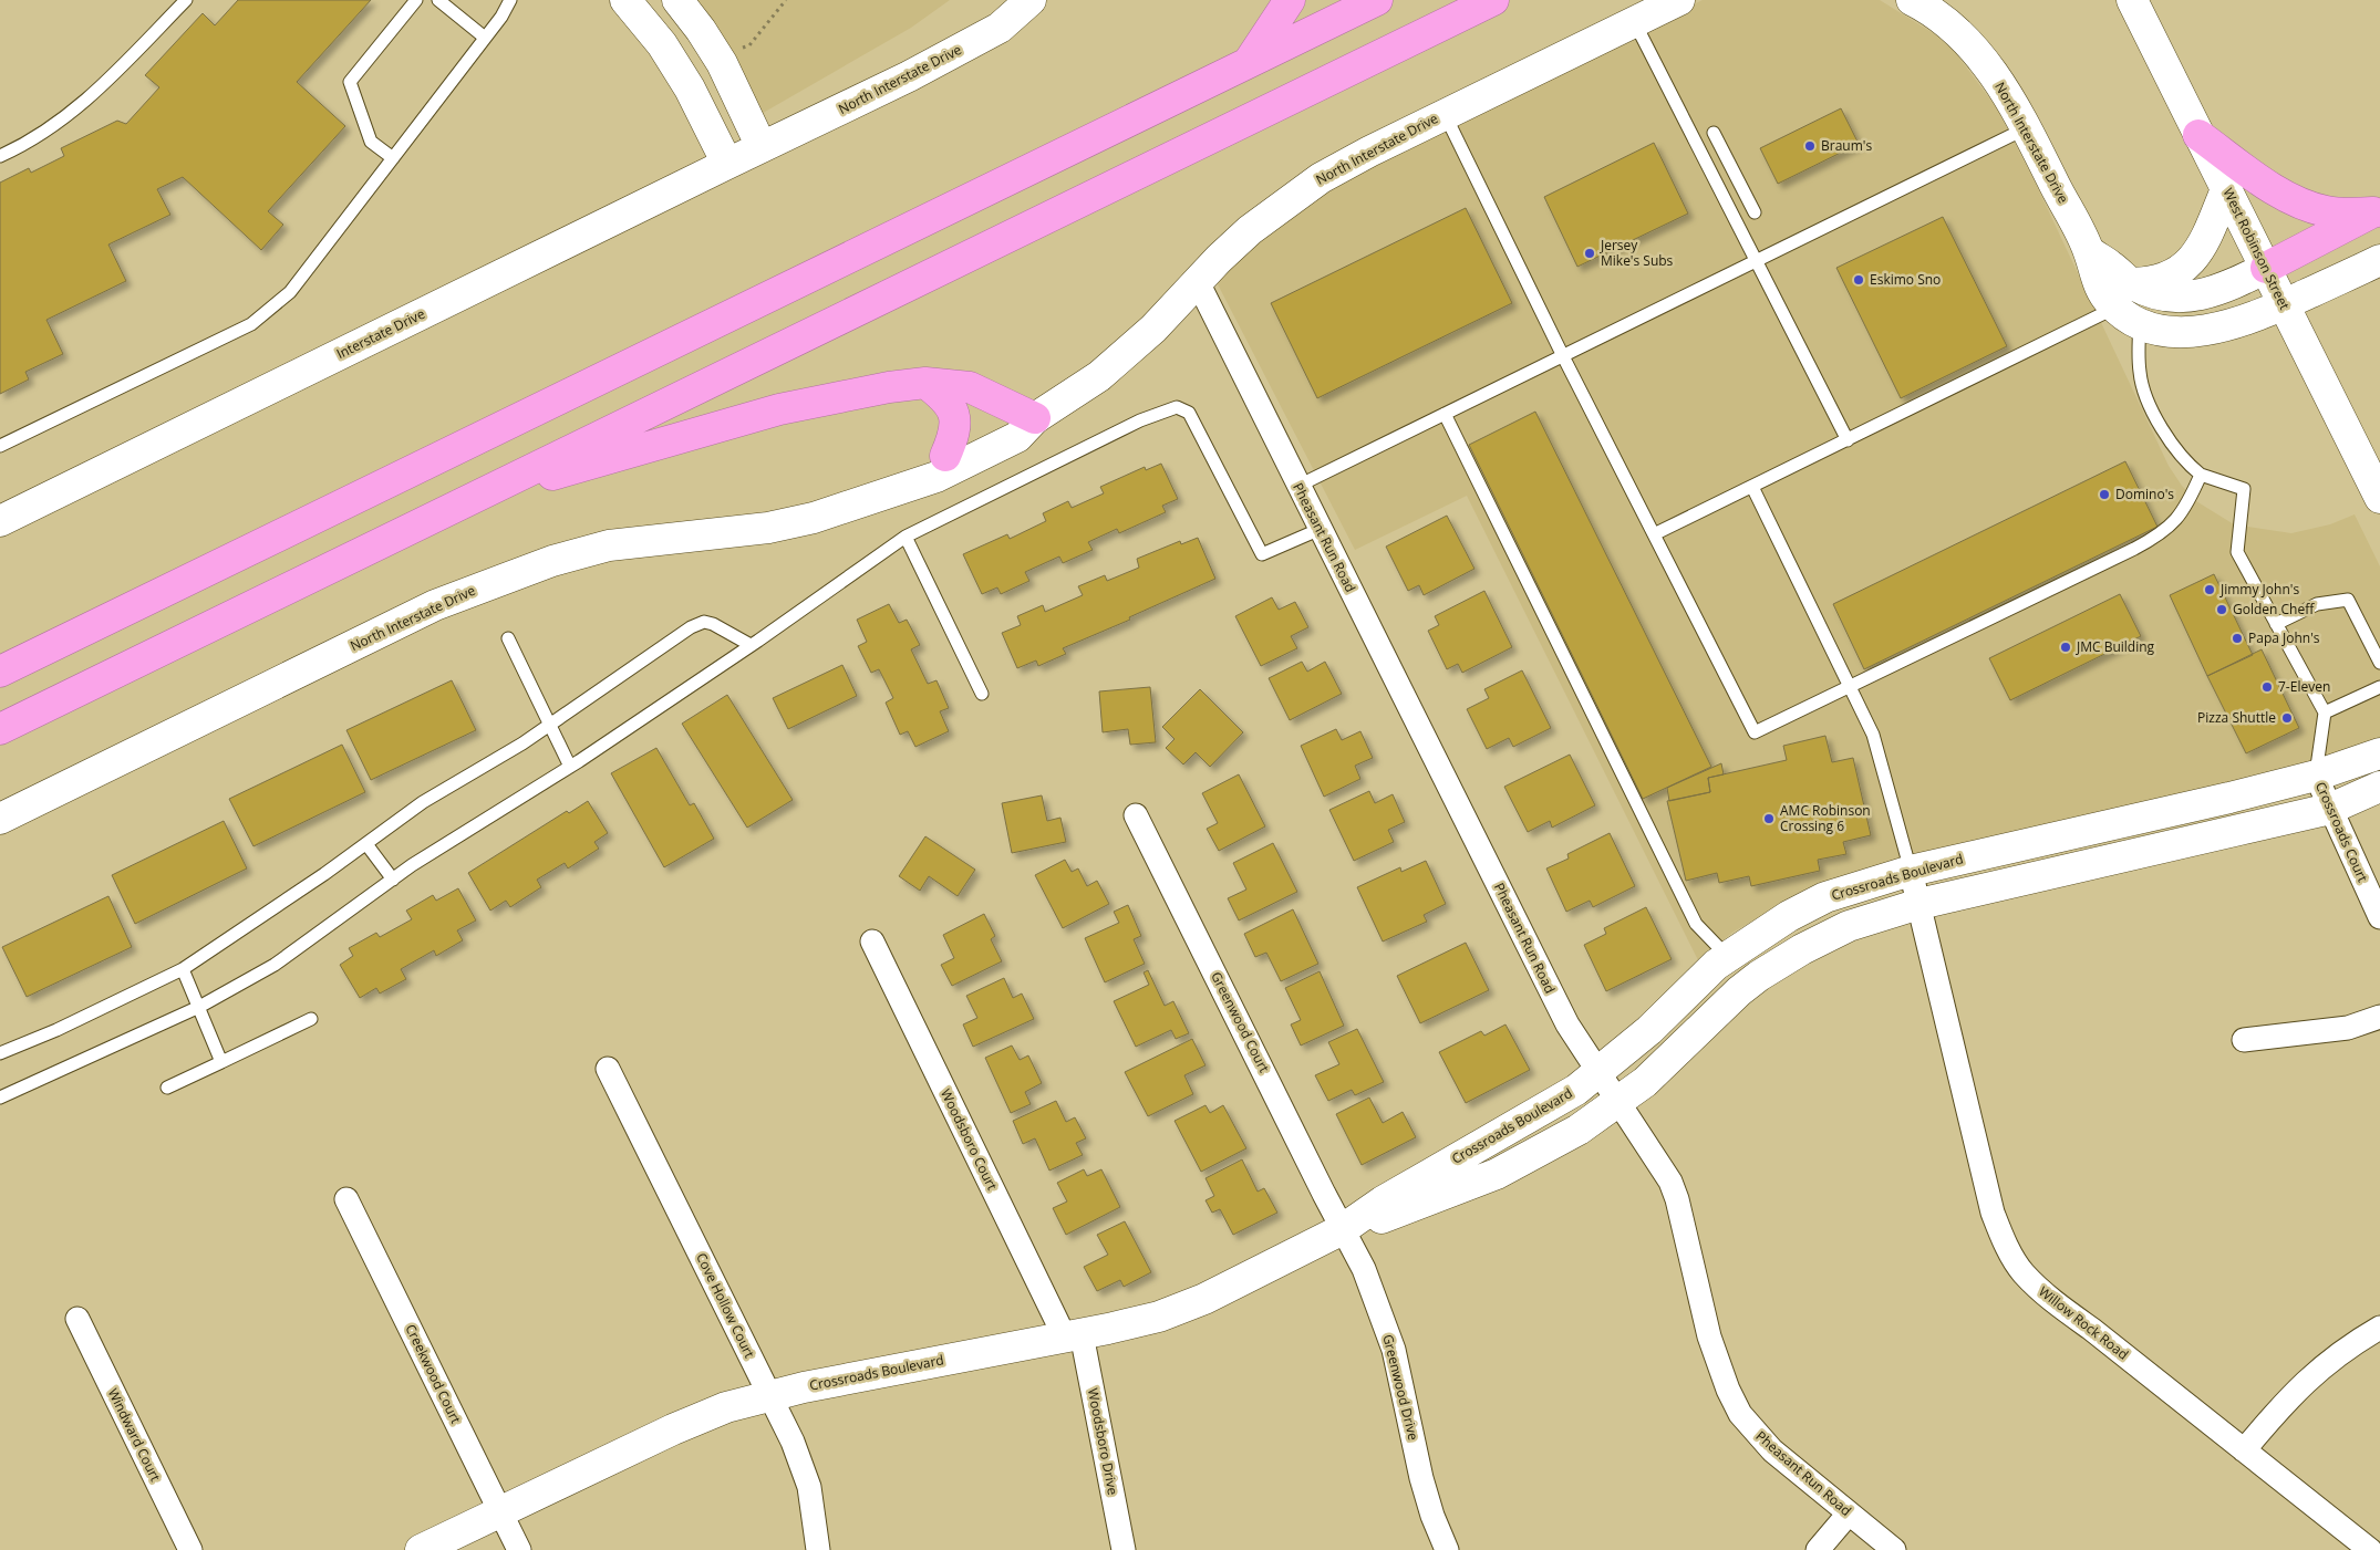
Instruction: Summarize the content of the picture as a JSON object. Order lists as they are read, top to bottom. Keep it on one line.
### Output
{"streets":{"street":["North Interstate Drive","West Robinson Street","Interstate Drive","Pheasant Run Road","Crossroads Court","Crossroads Boulevard","Greenwood Court","Woodsboro Court","Cove Hollow Court","Willow Rock Road","Creekwood Court","Greenwood Drive","Windward Court","Woodsboro Drive"]},"crossings":[["North Interstate Drive","West Robinson Street"],["North Interstate Drive","Interstate Drive"],["North Interstate Drive","Pheasant Run Road"],["Pheasant Run Road","Crossroads Boulevard"],["Crossroads Court","Crossroads Boulevard"],["Crossroads Boulevard","Greenwood Court"],["Crossroads Boulevard","Woodsboro Court"],["Crossroads Boulevard","Cove Hollow Court"],["Crossroads Boulevard","Willow Rock Road"],["Crossroads Boulevard","Creekwood Court"],["Crossroads Boulevard","Greenwood Drive"],["Crossroads Boulevard","Woodsboro Drive"],["Greenwood Court","Greenwood Drive"],["Woodsboro Court","Woodsboro Drive"]],"places":["Braum's","Jersey Mike's Subs","Eskimo Sno","Domino's","Jimmy John's","Golden Cheff","Papa John's","JMC Building","7-Eleven","Pizza Shuttle","AMC Robinson Crossing 6"]}
